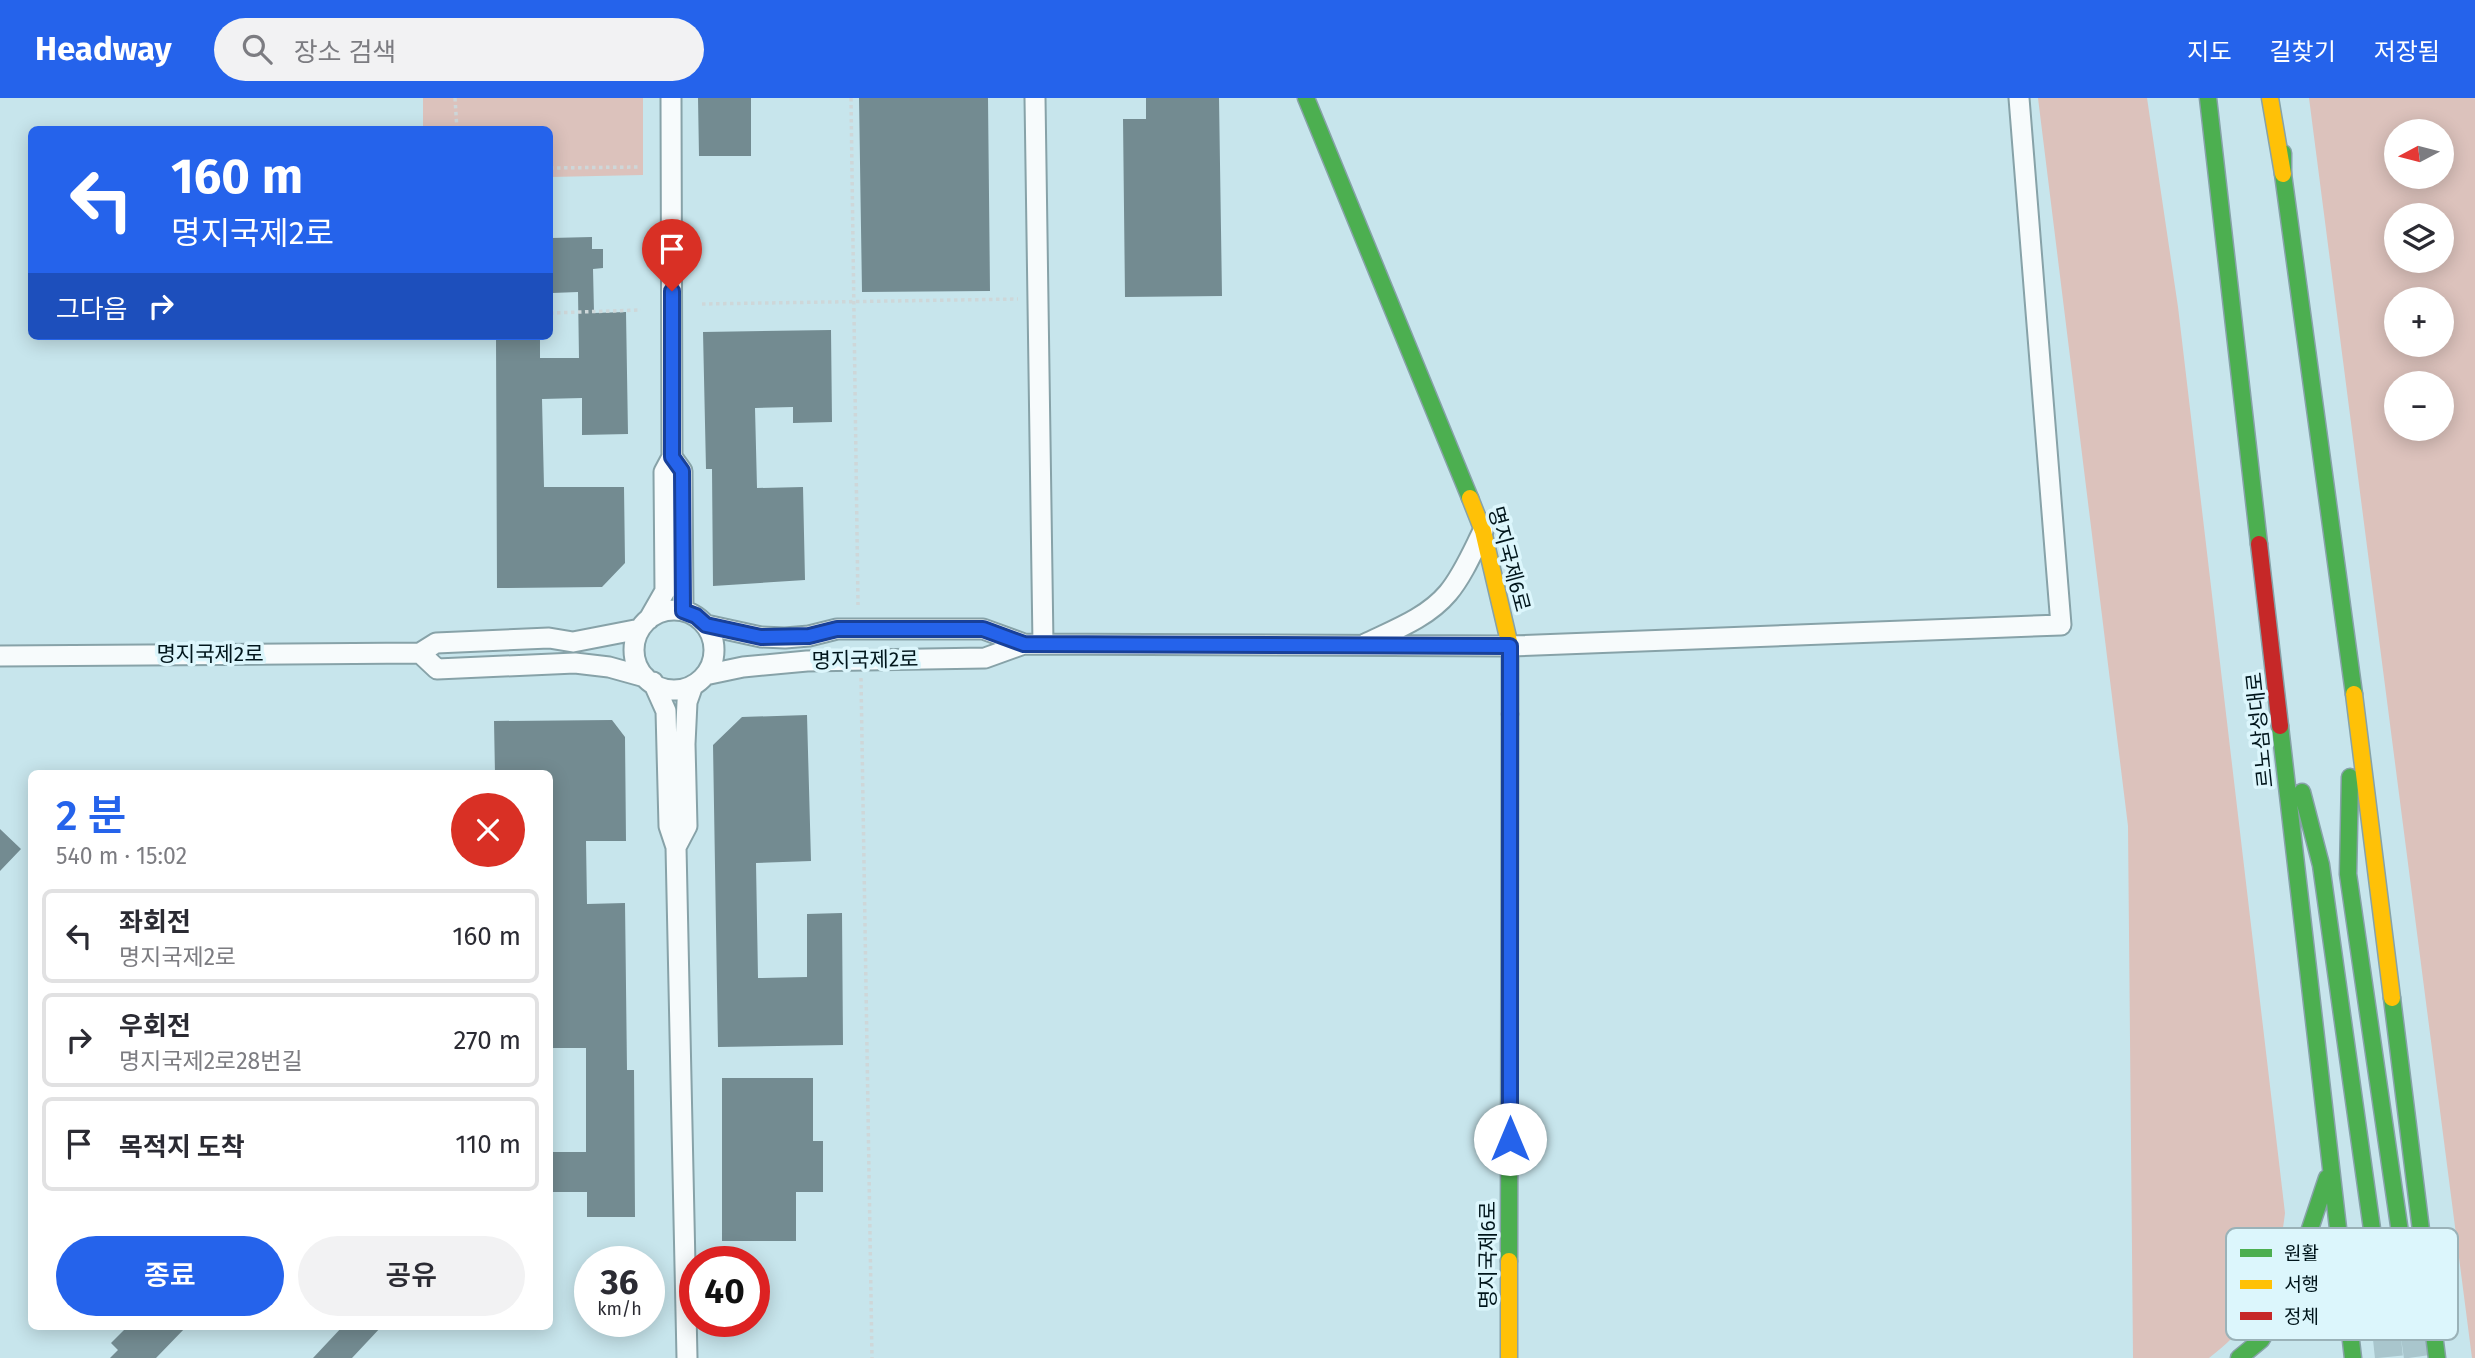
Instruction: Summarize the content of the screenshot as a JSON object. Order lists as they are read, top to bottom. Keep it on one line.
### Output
{"streets":{"main road":["명지국제6로","르노삼성대로"],"street":["명지국제2로"]},"crossings":[["명지국제6로","명지국제2로"]],"legend":["원활","서행","정체"],"north":"left","page":{"header":"Headway","search":"장소 검색","nav":["지도","길찾기","저장됨"],"map_buttons":["+","−"],"turn":["160 m","명지국제2로"],"then":"그다음","heading":["2 분","540 m · 15:02"],"list":[{"name":"좌회전","note":"명지국제2로","value":"160 m"},{"name":"우회전","note":"명지국제2로28번길","value":"270 m"},{"name":"목적지 도착","value":"110 m"}],"buttons":["종료","공유"],"speed":"36 km/h","limit":"40"}}
